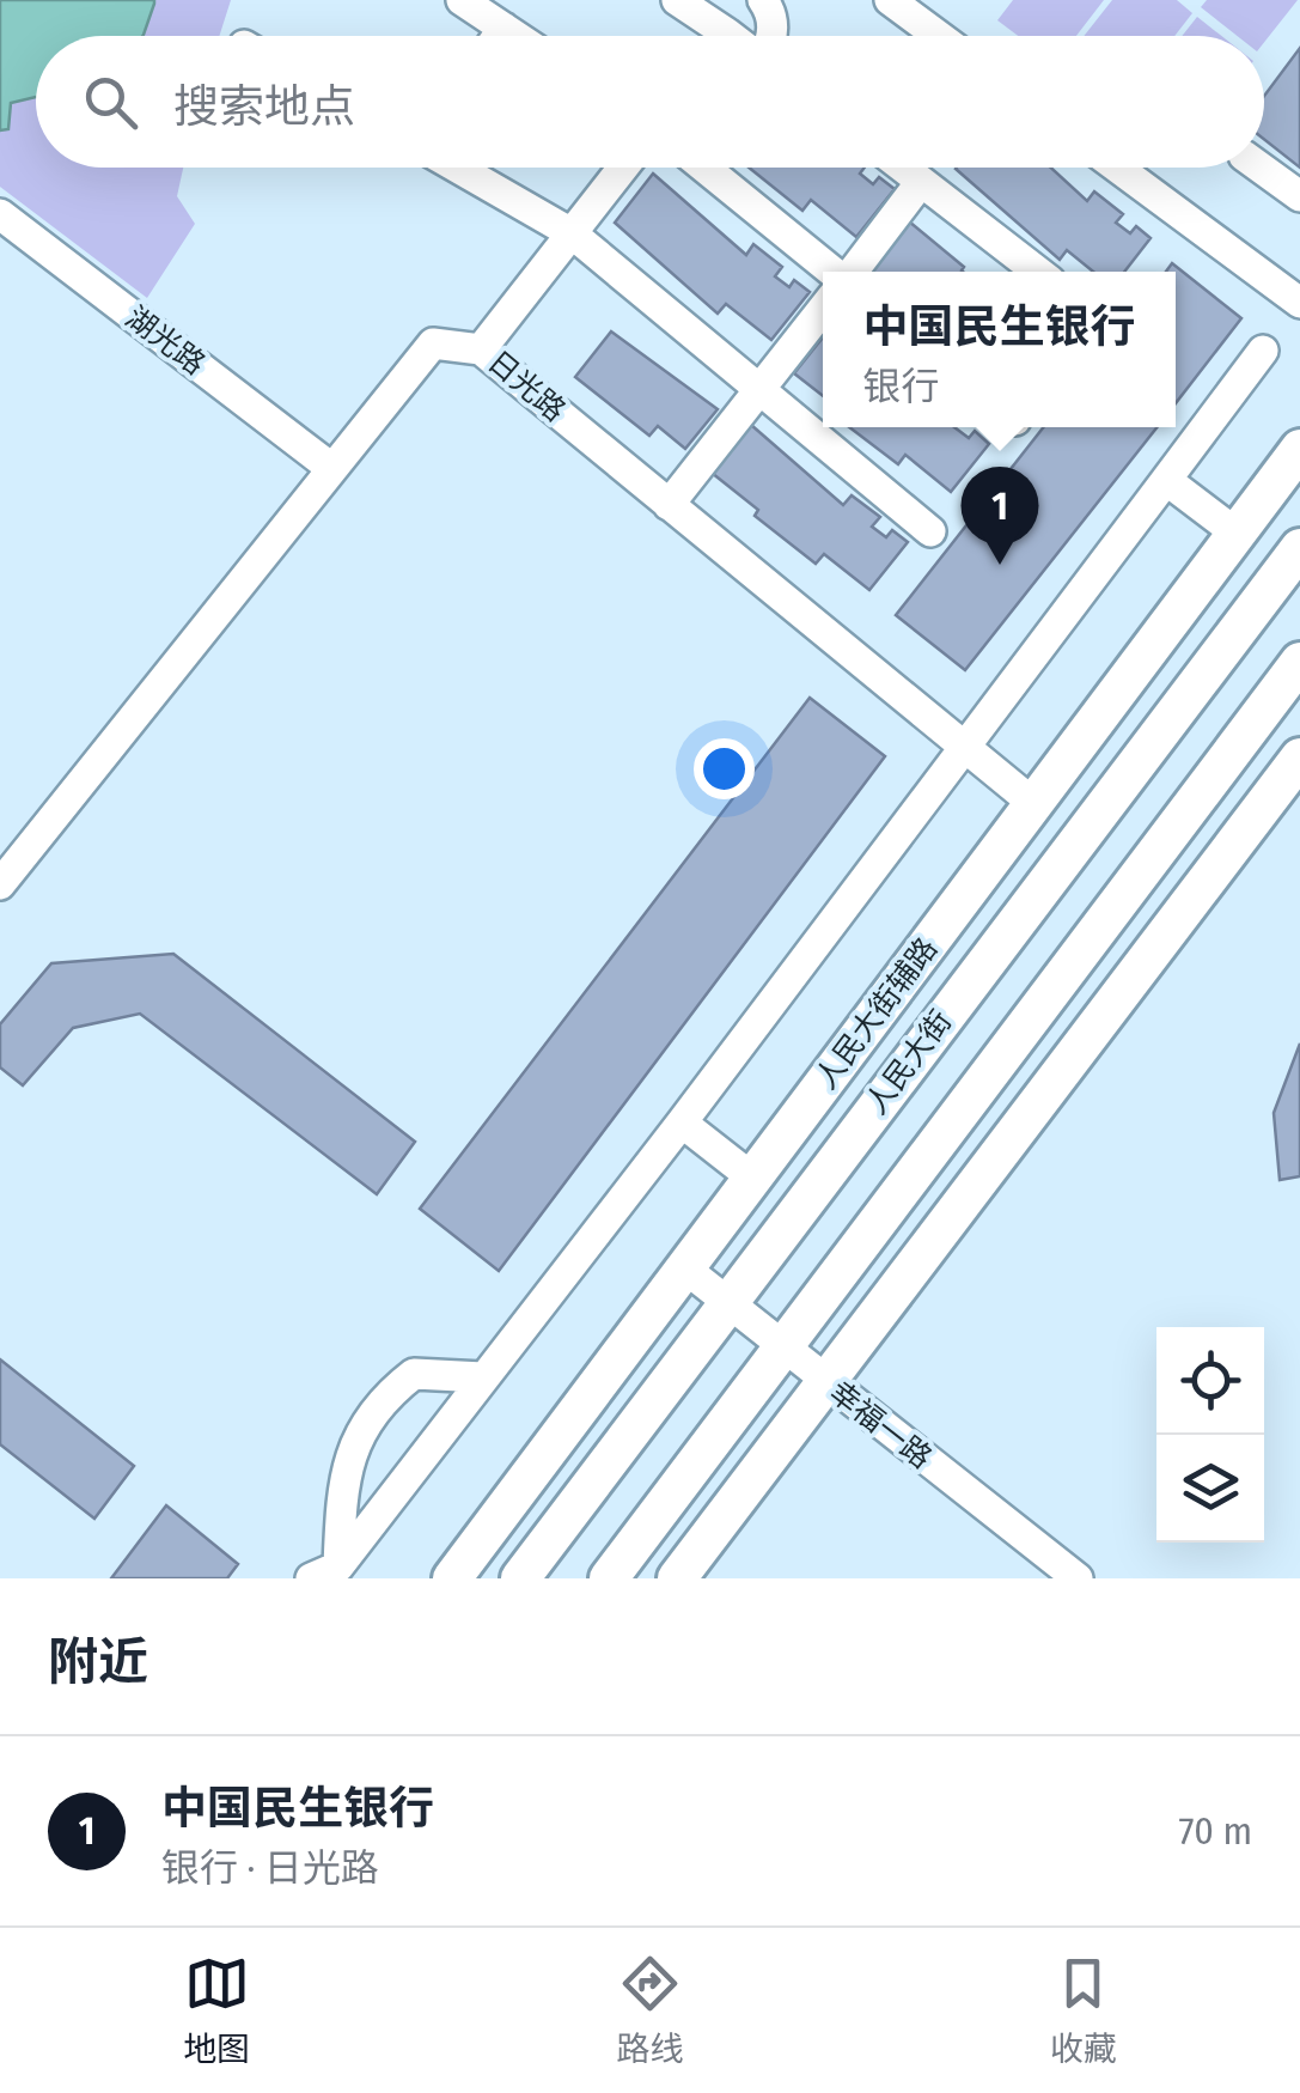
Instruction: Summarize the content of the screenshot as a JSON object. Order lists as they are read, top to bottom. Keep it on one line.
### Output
{"streets":{"main road":["人民大街辅路","人民大街"],"street":["湖光路","日光路","幸福一路"]},"crossings":[["湖光路","日光路"],["日光路","人民大街辅路"],["人民大街辅路","幸福一路"],["人民大街","幸福一路"]],"page":{"search":"搜索地点","popup":["中国民生银行","银行"],"pins":"1","heading":"附近","list":[{"mark":"1","name":"中国民生银行","note":"银行 · 日光路","value":"70 m"}],"nav":["地图","路线","收藏"]}}
